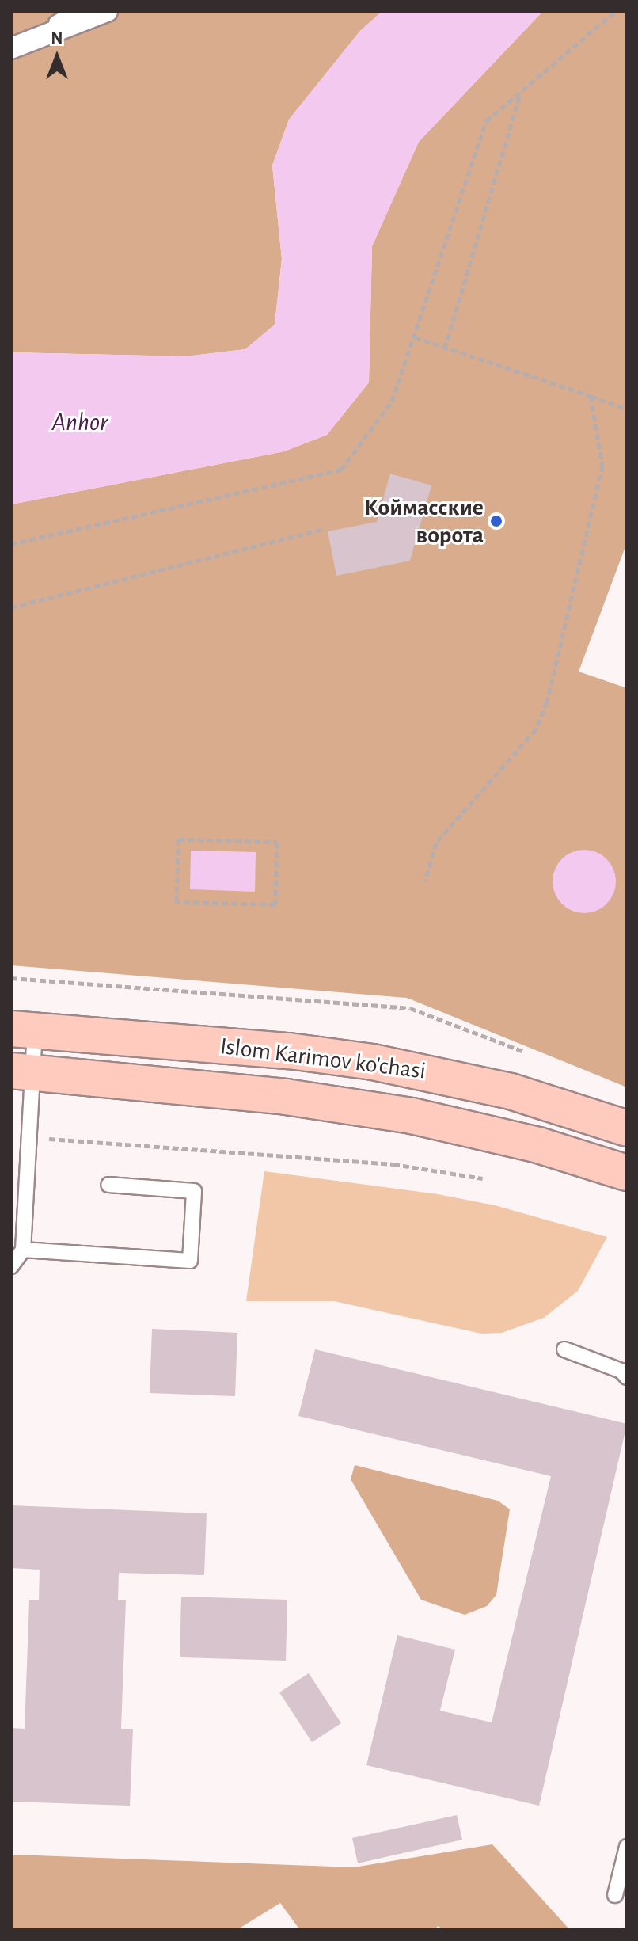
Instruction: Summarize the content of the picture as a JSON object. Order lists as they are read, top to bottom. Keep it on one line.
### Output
{"streets":{"main road":["Islom Karimov ko'chasi"]},"water":["Anhor"],"places":["Коймасские ворота"],"north":"top"}
